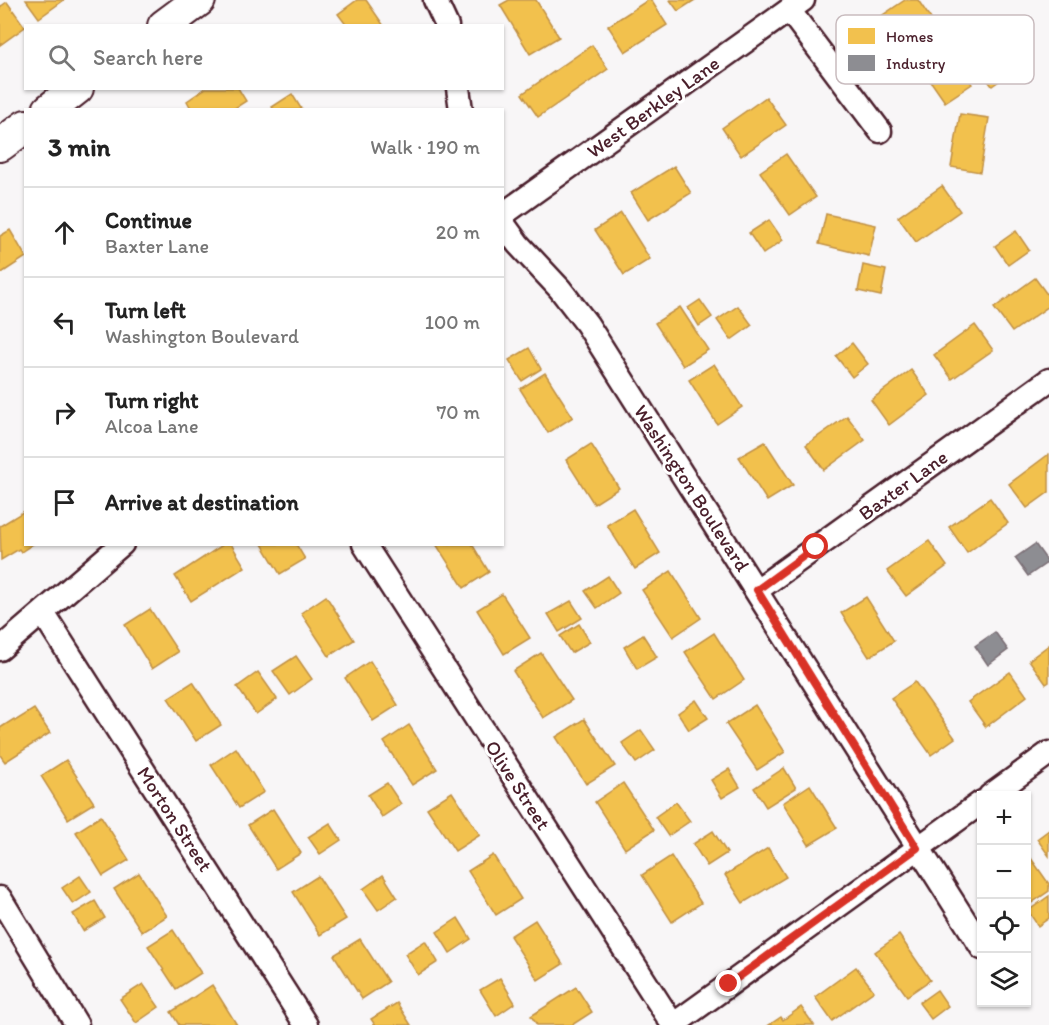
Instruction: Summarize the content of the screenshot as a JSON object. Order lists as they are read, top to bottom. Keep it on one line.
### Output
{"streets":{"street":["West Berkley Lane","Baxter Lane","Washington Boulevard","Olive Street","Morton Street"]},"crossings":[["Baxter Lane","Washington Boulevard"]],"legend":["Homes","Industry"],"page":{"search":"Search here","heading":["3 min","Walk · 190 m"],"list":[["Continue","Baxter Lane","20 m"],["Turn left","Washington Boulevard","100 m"],["Turn right","Alcoa Lane","70 m"],"Arrive at destination"],"map_buttons":["+","−"]}}
